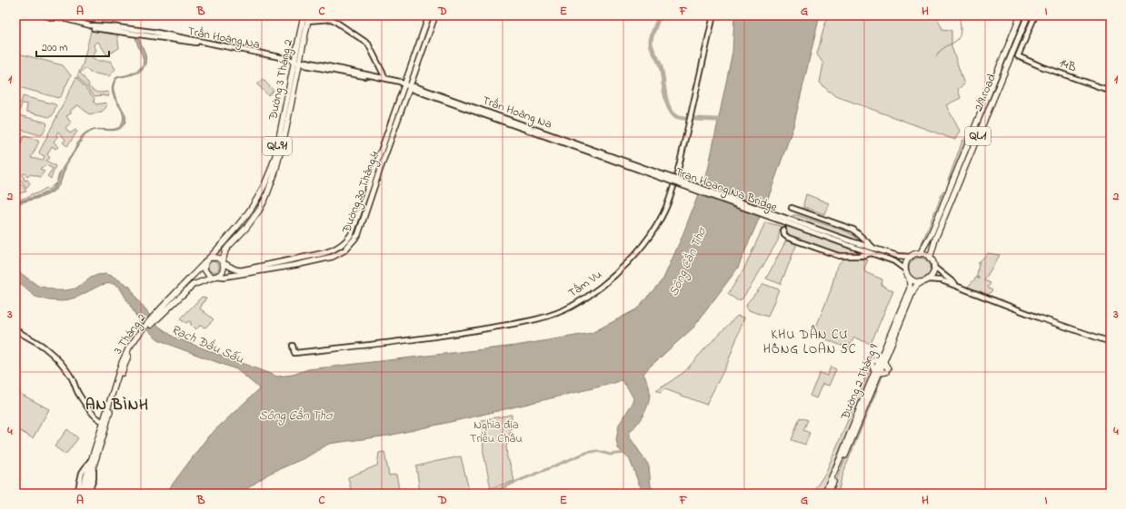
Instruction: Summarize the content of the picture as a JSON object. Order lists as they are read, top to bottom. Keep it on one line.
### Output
{"streets":{"highway":["Đường 3 Tháng 2","2/9 road","QL.1","QL.91","3 Tháng 2","Đường 2 Tháng 9"],"main road":["Trần Hoàng Na","14B","Tran Hoang Na Bridge","Đường 30 Tháng 4","Tầm Vu"]},"crossings":[["Trần Hoàng Na","Đường 3 Tháng 2"],["Trần Hoàng Na","Tran Hoang Na Bridge"],["Trần Hoàng Na","Đường 30 Tháng 4"],["Đường 3 Tháng 2","QL.91"],["Đường 3 Tháng 2","Đường 30 Tháng 4"],["Đường 3 Tháng 2","3 Tháng 2"],["2/9 road","Đường 2 Tháng 9"],["QL.91","Đường 30 Tháng 4"],["QL.91","3 Tháng 2"],["Đường 30 Tháng 4","3 Tháng 2"]],"districts":["KHU DÂN CƯ HỒNG LOAN 5C","AN BÌNH"],"water":["Sông Cần Thơ","Rạch Đầu Sấu"],"parks":["Nghĩa địa Triều Châu"],"scale_bar":"200 m","grid":{"columns":["A","B","C","D","E","F","G","H","I"],"rows":["1","2","3","4"]}}
